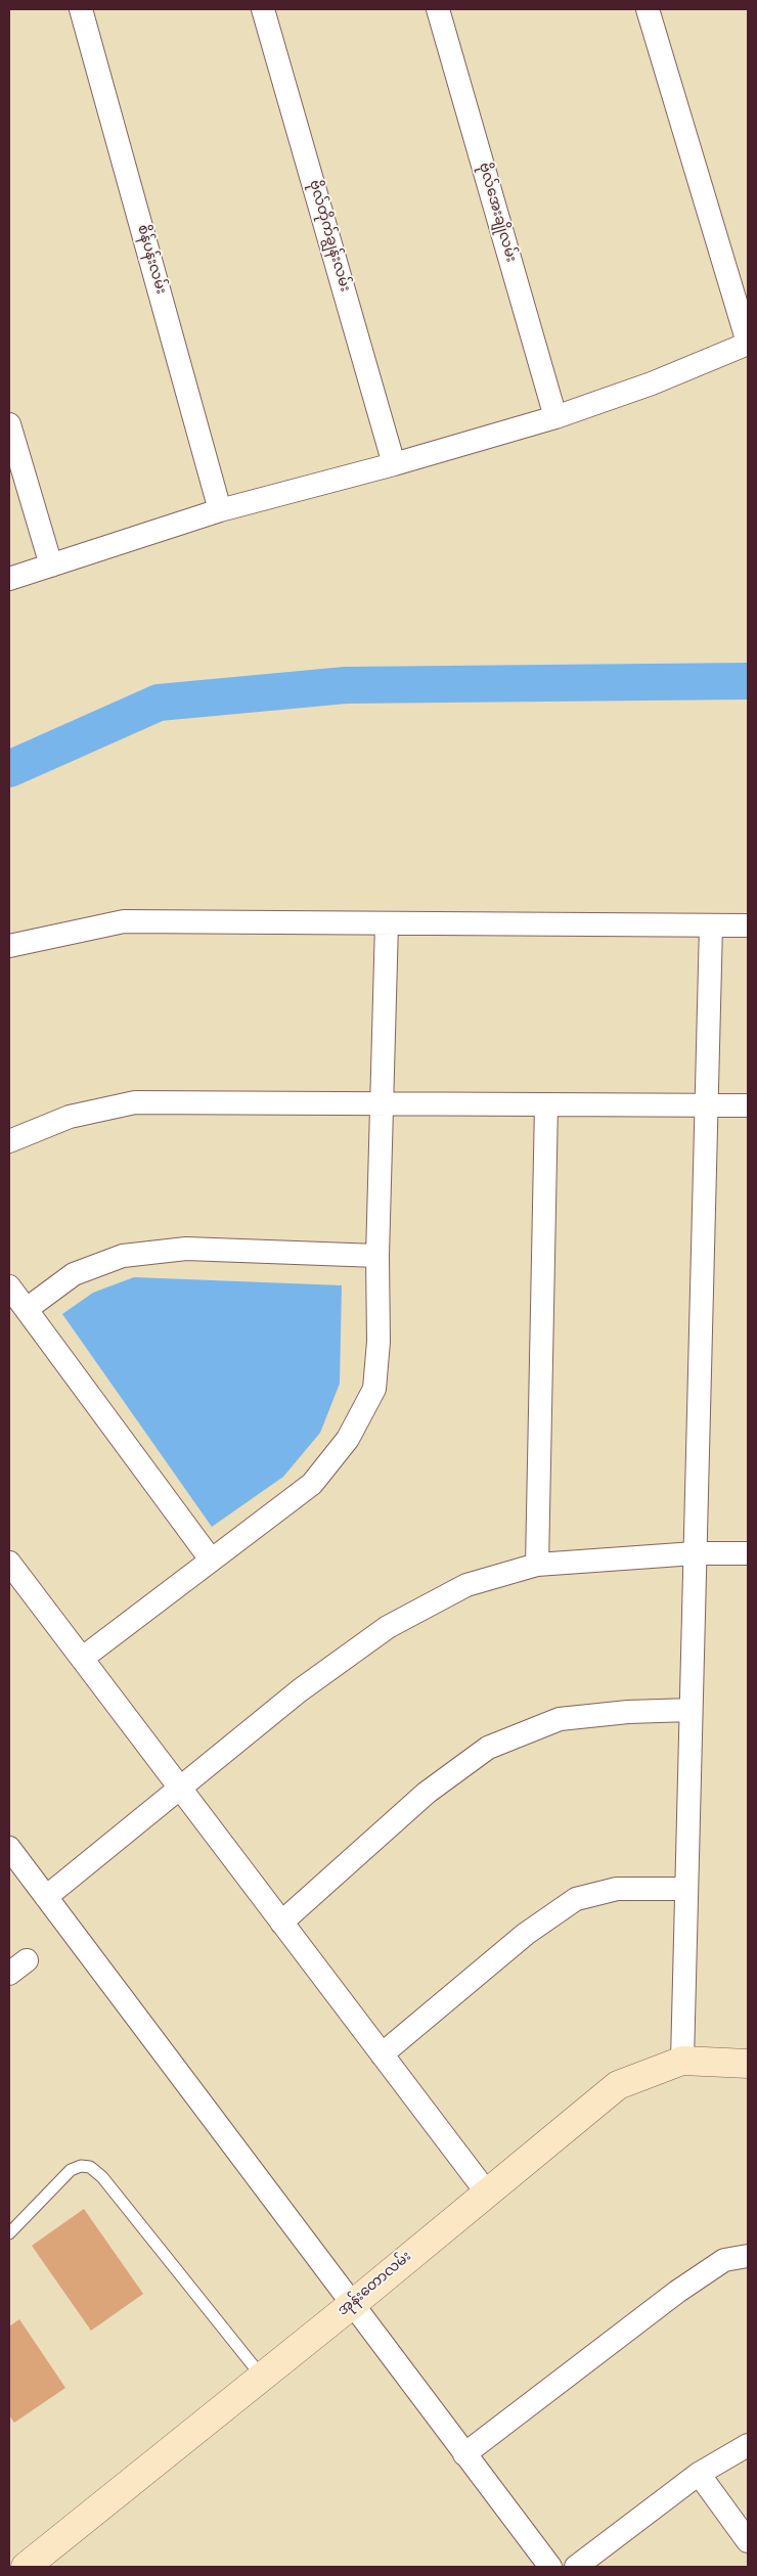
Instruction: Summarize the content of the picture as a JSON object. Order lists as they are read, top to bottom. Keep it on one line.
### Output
{"streets":{"street":["ဗိုလ်အေးချိုလမ်း","ဗိုလ်တိုက်ချွန်းလမ်း","စိန်ပန်းလမ်း","အုန်းတောလမ်း"]}}
